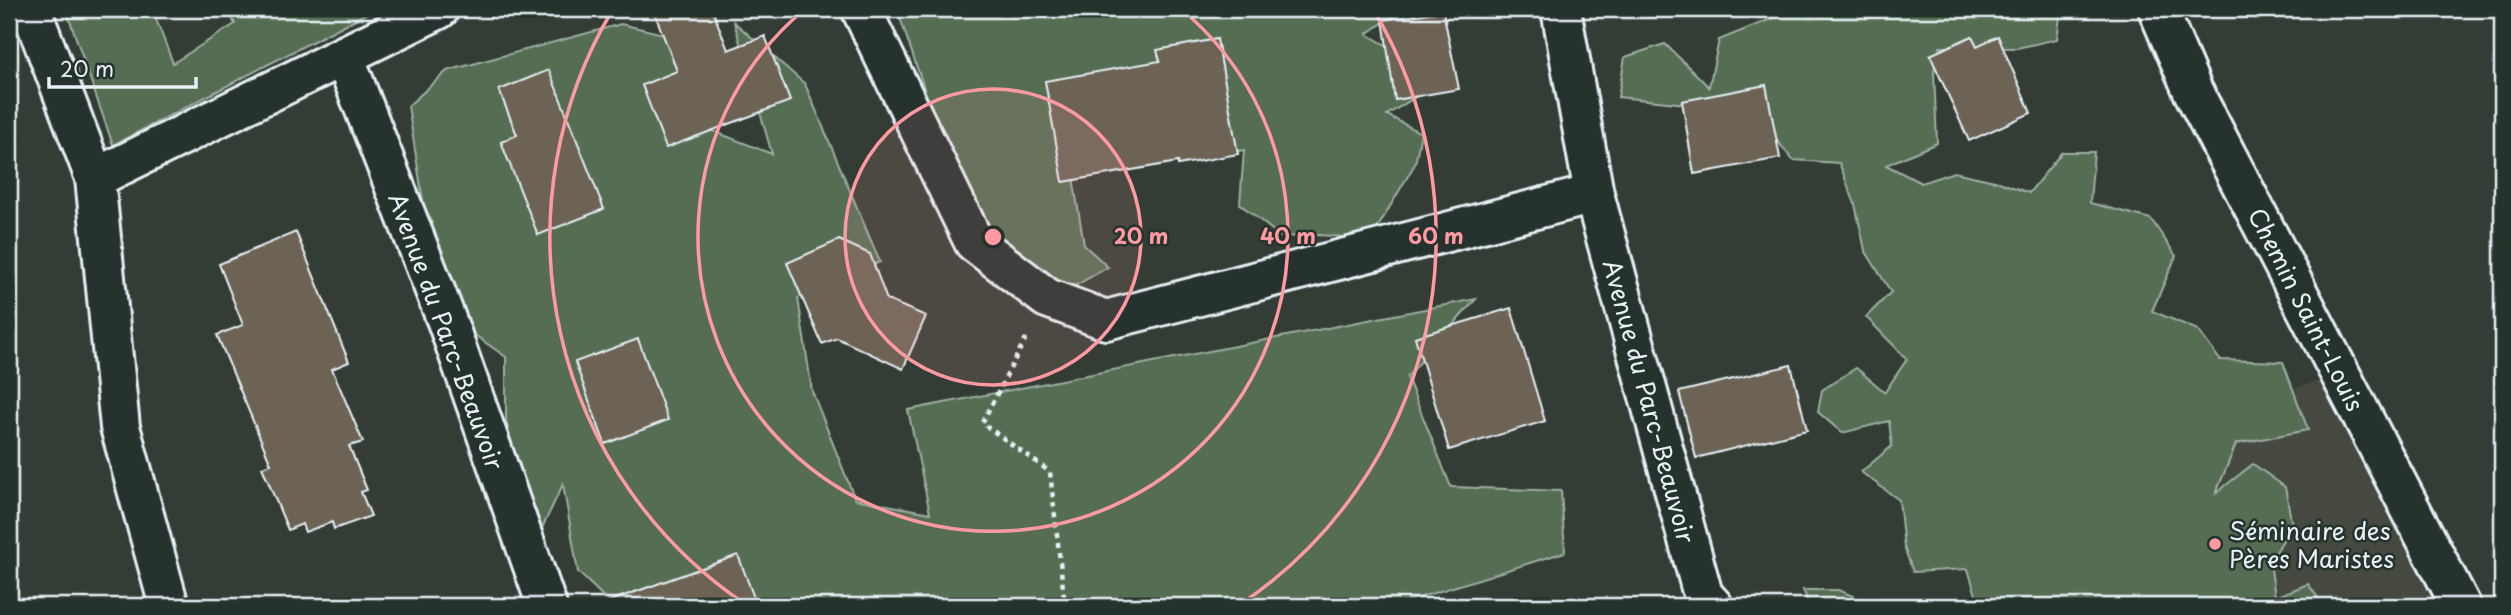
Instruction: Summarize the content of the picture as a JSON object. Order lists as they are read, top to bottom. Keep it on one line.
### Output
{"streets":{"street":["Chemin Saint-Louis","Avenue du Parc-Beauvoir"]},"places":["Séminaire des Pères Maristes"],"scale_bar":"20 m","rings":["20 m","40 m","60 m"]}
